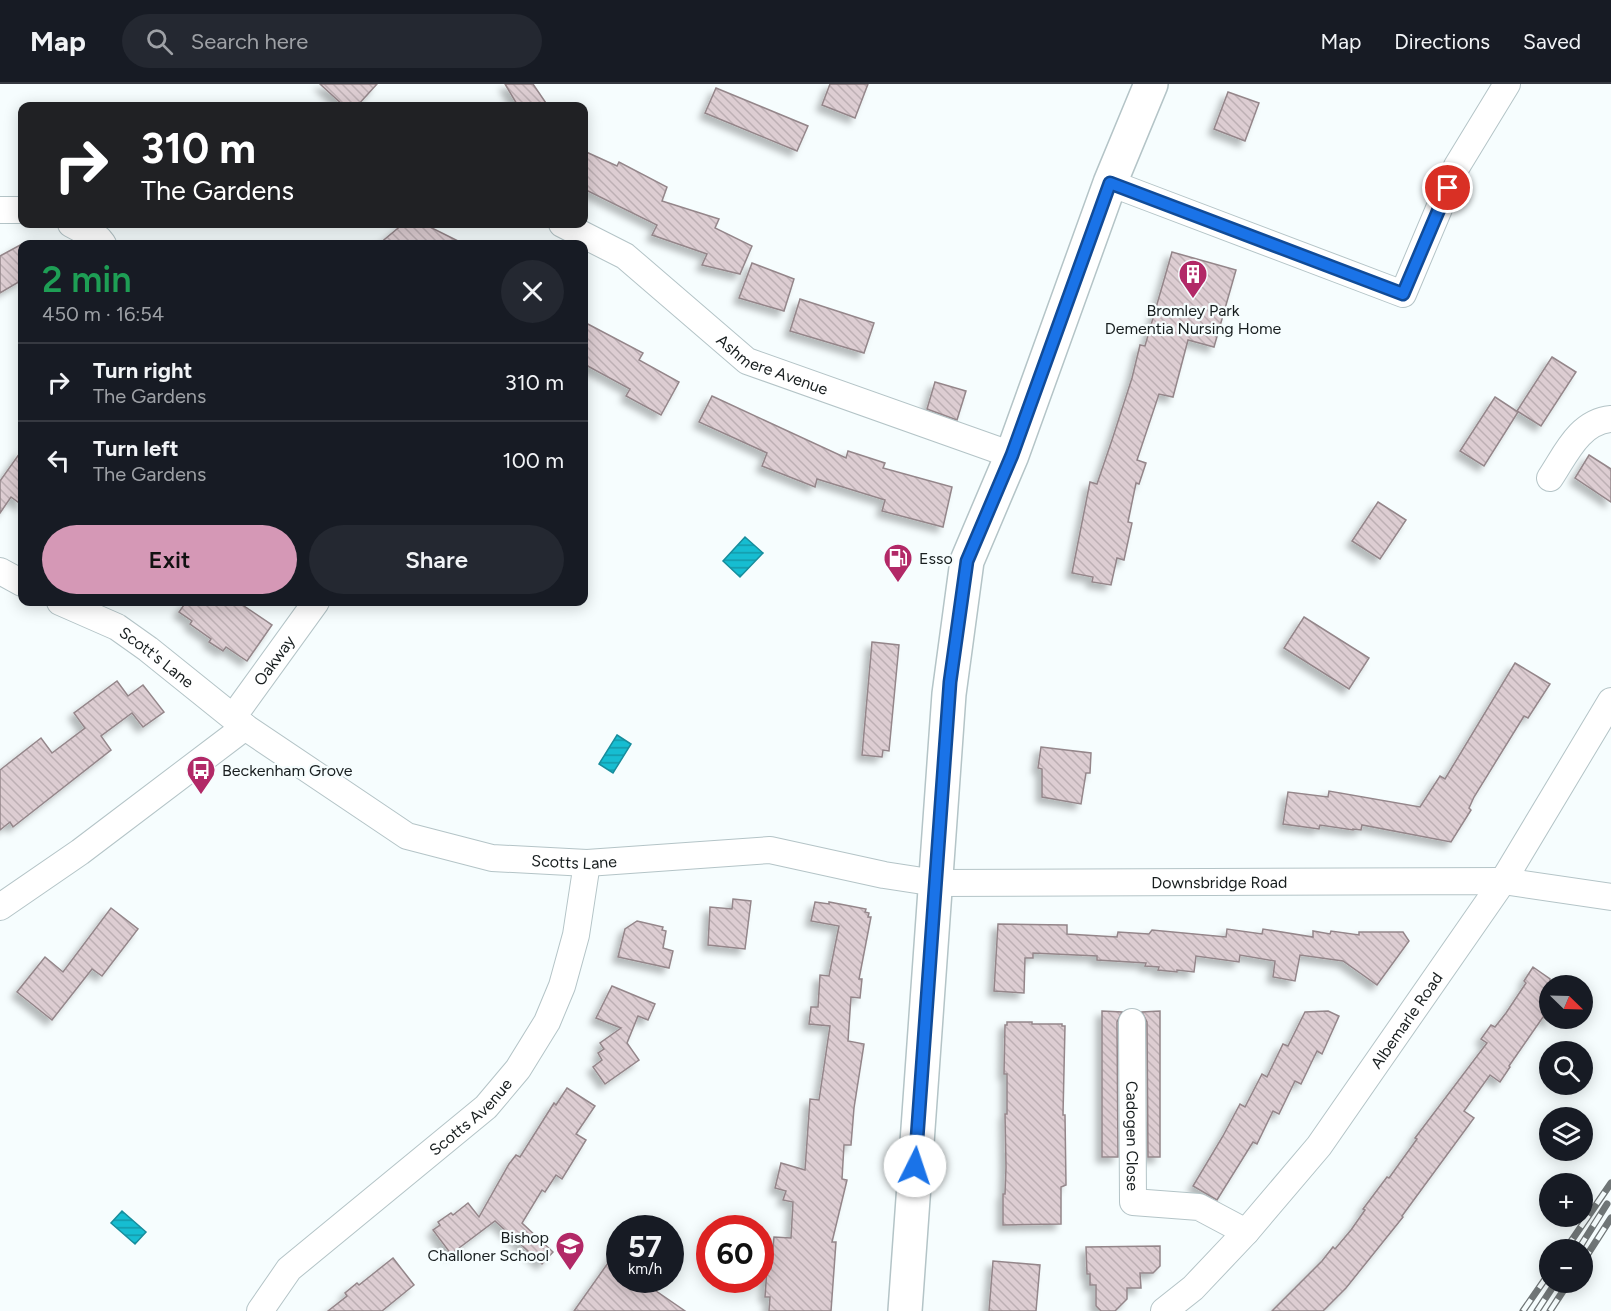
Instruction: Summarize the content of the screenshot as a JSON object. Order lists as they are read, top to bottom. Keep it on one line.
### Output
{"streets":{"street":["Ashmere Avenue","Scott's Lane","Oakway","Scotts Lane","Downsbridge Road","Albemarle Road","Scotts Avenue","Cadogen Close"]},"crossings":[["Scott's Lane","Oakway"],["Scott's Lane","Scotts Lane"],["Oakway","Scotts Lane"],["Scotts Lane","Downsbridge Road"],["Scotts Lane","Scotts Avenue"],["Downsbridge Road","Albemarle Road"],["Albemarle Road","Cadogen Close"]],"places":{"building":["Bromley Park Dementia Nursing Home"],"fuel station":["Esso"],"bus stop":["Beckenham Grove"],"school or university":["Bishop Challoner School"]},"north":"bottom right","page":{"header":"Map","search":"Search here","nav":["Map","Directions","Saved"],"turn":["310 m","The Gardens"],"heading":["2 min","450 m · 16:54"],"list":[{"name":"Turn right","note":"The Gardens","value":"310 m"},{"name":"Turn left","note":"The Gardens","value":"100 m"}],"buttons":["Exit","Share"],"map_buttons":["+","−"],"speed":"57 km/h","limit":"60"}}
